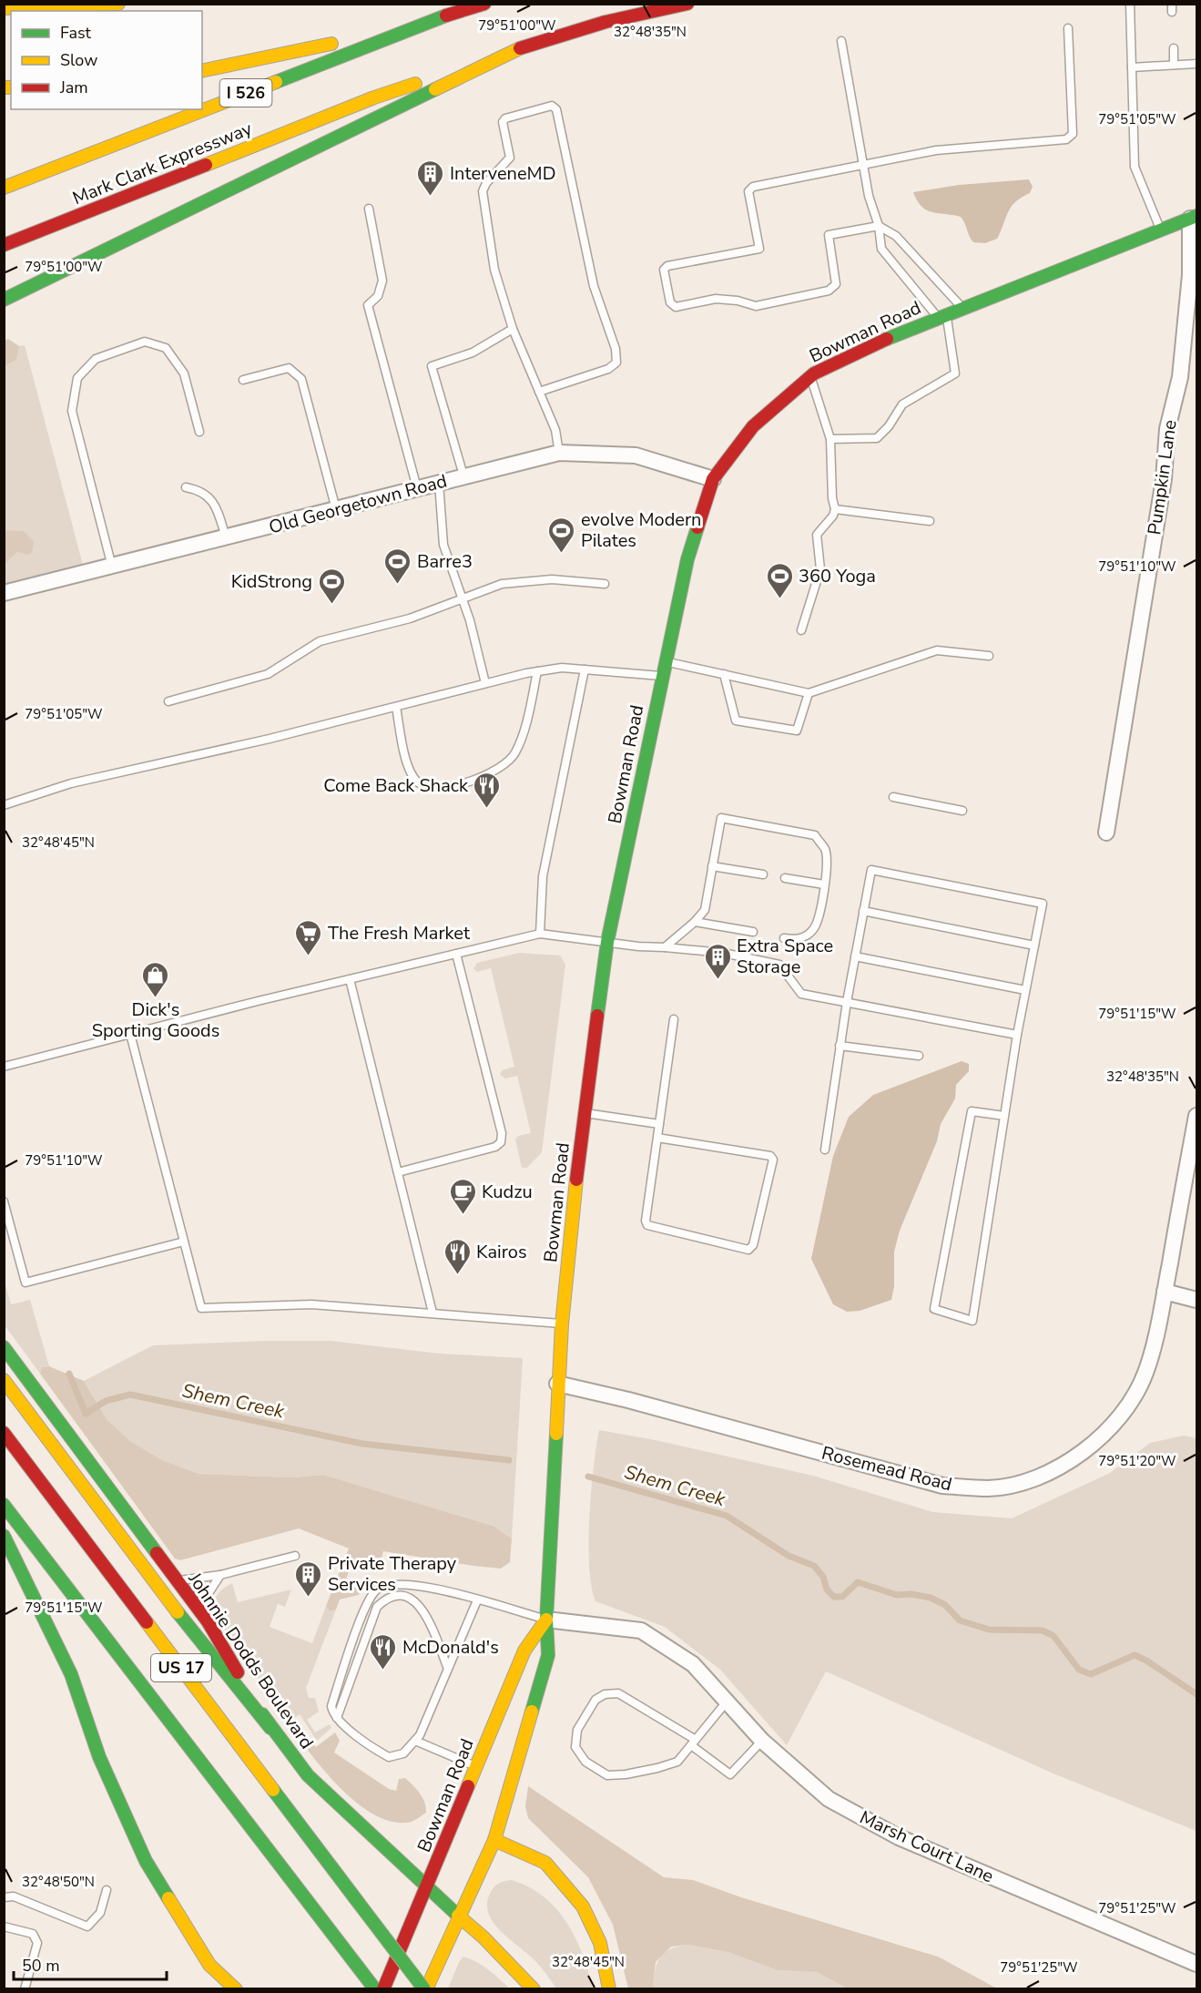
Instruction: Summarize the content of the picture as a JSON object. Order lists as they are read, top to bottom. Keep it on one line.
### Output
{"streets":{"main road":["I 526","Mark Clark Expressway","Bowman Road","Johnnie Dodds Boulevard","US 17"],"street":["Pumpkin Lane","Old Georgetown Road","Rosemead Road","Marsh Court Lane"]},"crossings":[["Bowman Road","Pumpkin Lane"],["Bowman Road","Old Georgetown Road"],["Bowman Road","Rosemead Road"],["Bowman Road","Johnnie Dodds Boulevard"],["Bowman Road","US 17"],["Bowman Road","Marsh Court Lane"]],"water":["Shem Creek"],"places":{"building":["InterveneMD","Extra Space Storage","Private Therapy Services"],"sports":["evolve Modern Pilates","Barre3","360 Yoga","KidStrong"],"restaurant":["Come Back Shack","Kairos","McDonald's"],"supermarket":["The Fresh Market"],"shop":["Dick's Sporting Goods"],"cafe":["Kudzu"]},"legend":["Fast","Slow","Jam"],"scale_bar":"50 m","coordinates":["79°51'00\"W","32°48'35\"N","79°51'05\"W","79°51'10\"W","32°48'45\"N","79°51'15\"W","79°51'20\"W","32°48'50\"N","79°51'25\"W"]}
